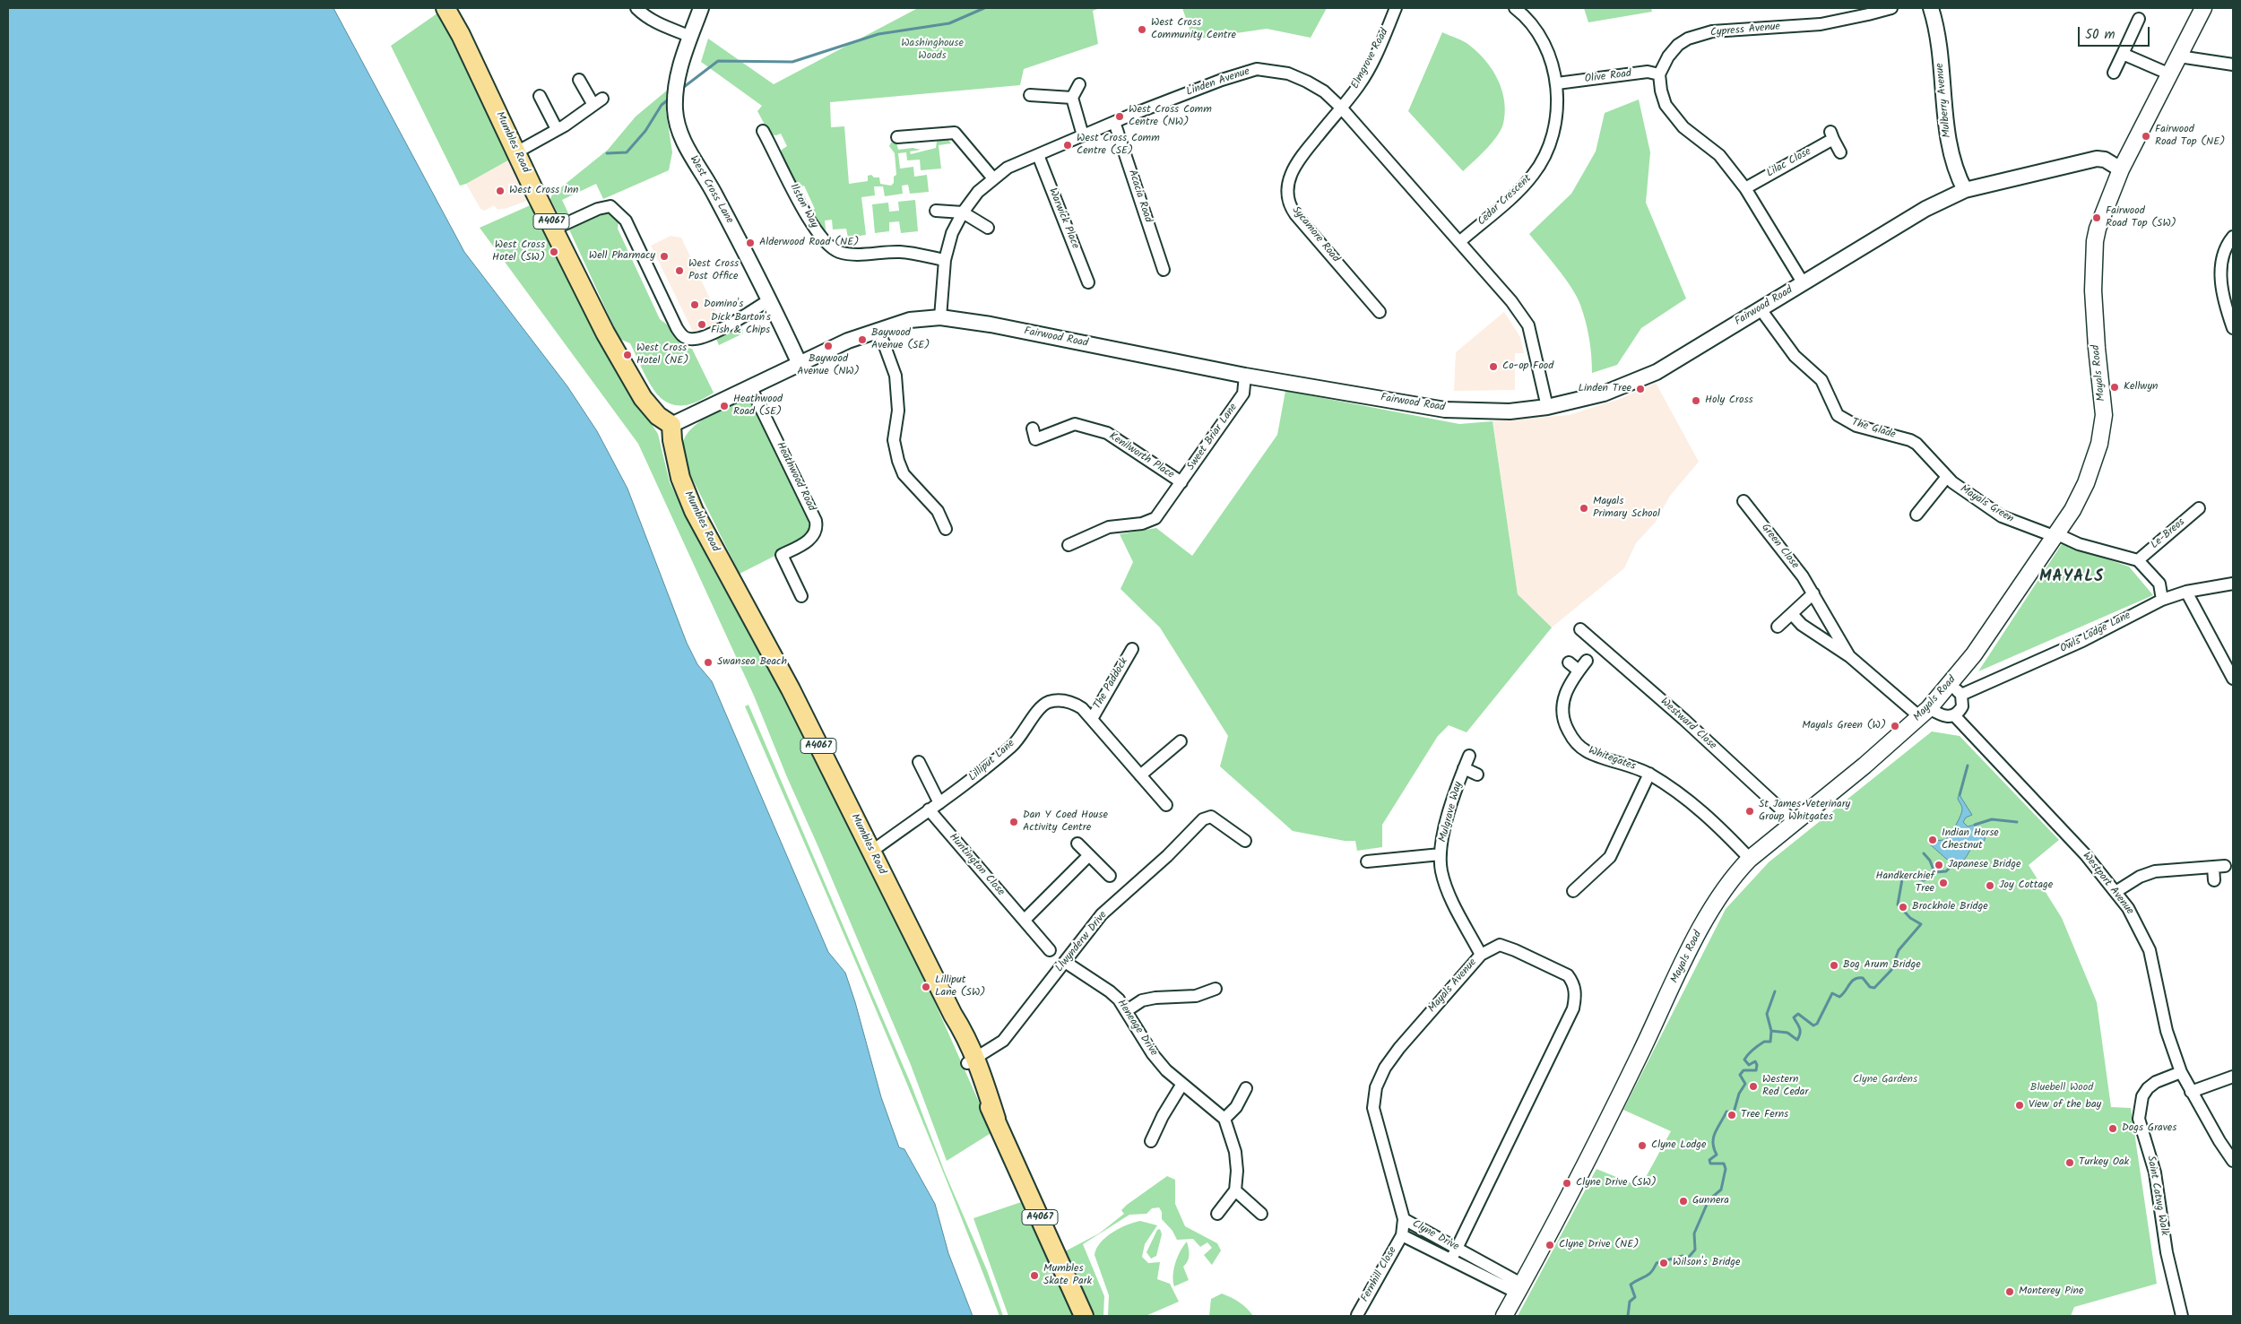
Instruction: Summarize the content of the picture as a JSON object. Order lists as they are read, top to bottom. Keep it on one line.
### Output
{"streets":{"main road":["Mumbles Road","A4067","Mayals Road"],"street":["Cypress Avenue","Elmgrove Road","Olive Road","Linden Avenue","Mulberry Avenue","Lilac Close","West Cross Lane","Acacia Road","Cedar Crescent","Ilston Way","Warwick Place","Sycamore Road","Fairwood Road","The Glade","Sweet Briar Lane","Kenilworth Place","Heathwood Road","Mayals Green","Le-Breos","Green Close","Owls Lodge Lane","The Paddock","Westward Close","Whitegates","Lilliput Lane","Mulgrave Way","Huntington Close","Westport Avenue","Llwynderw Drive","Mayals Avenue","Heneage Drive","Saint Catwg Walk","Clyne Drive","Fernhill Close"]},"crossings":[["Cypress Avenue","Olive Road"],["Elmgrove Road","Linden Avenue"],["Elmgrove Road","Sycamore Road"],["Olive Road","Cedar Crescent"],["Linden Avenue","Acacia Road"],["Linden Avenue","Cedar Crescent"],["Linden Avenue","Ilston Way"],["Linden Avenue","Warwick Place"],["Linden Avenue","Sycamore Road"],["Linden Avenue","Fairwood Road"],["Mulberry Avenue","Fairwood Road"],["Mumbles Road","Fairwood Road"],["Mumbles Road","Lilliput Lane"],["Mumbles Road","Llwynderw Drive"],["West Cross Lane","Fairwood Road"],["Fairwood Road","Mayals Road"],["Fairwood Road","The Glade"],["Fairwood Road","Sweet Briar Lane"],["Fairwood Road","Heathwood Road"],["Mayals Road","Mayals Green"],["Mayals Road","Green Close"],["Mayals Road","Owls Lodge Lane"],["Mayals Road","Westward Close"],["Mayals Road","Whitegates"],["Mayals Road","Clyne Drive"],["The Glade","Mayals Green"],["Sweet Briar Lane","Kenilworth Place"],["Mayals Green","Le-Breos"],["Green Close","Westport Avenue"],["The Paddock","Lilliput Lane"],["Lilliput Lane","Huntington Close"],["Mulgrave Way","Mayals Avenue"],["Westport Avenue","Saint Catwg Walk"],["Llwynderw Drive","Heneage Drive"],["Mayals Avenue","Clyne Drive"],["Clyne Drive","Fernhill Close"]],"districts":["MAYALS"],"parks":["Washinghouse Woods","Clyne Gardens","Bluebell Wood"],"places":["West Cross Community Centre","West Cross Comm Centre (NW)","Fairwood Road Top (NE)","West Cross Comm Centre (SE)","West Cross Inn","Fairwood Road Top (SW)","Alderwood Road (NE)","West Cross Hotel (SW)","Well Pharmacy","West Cross Post Office","Domino's","Dick Barton's Fish & Chips","Baywood Avenue (SE)","Baywood Avenue (NW)","West Cross Hotel (NE)","Co-op Food","Kellwyn","Linden Tree","Holy Cross","Heathwood Road (SE)","Mayals Primary School","Swansea Beach","Mayals Green (W)","St James Veterinary Group Whitgates","Dan Y Coed House Activity Centre","Indian Horse Chestnut","Japanese Bridge","Handkerchief Tree","Joy Cottage","Brockhole Bridge","Bog Arum Bridge","Lilliput Lane (SW)","Western Red Cedar","View of the bay","Tree Ferns","Dogs Graves","Clyne Lodge","Turkey Oak","Clyne Drive (SW)","Gunnera","Clyne Drive (NE)","Wilson's Bridge","Mumbles Skate Park","Monterey Pine"],"scale_bar":"50 m"}
